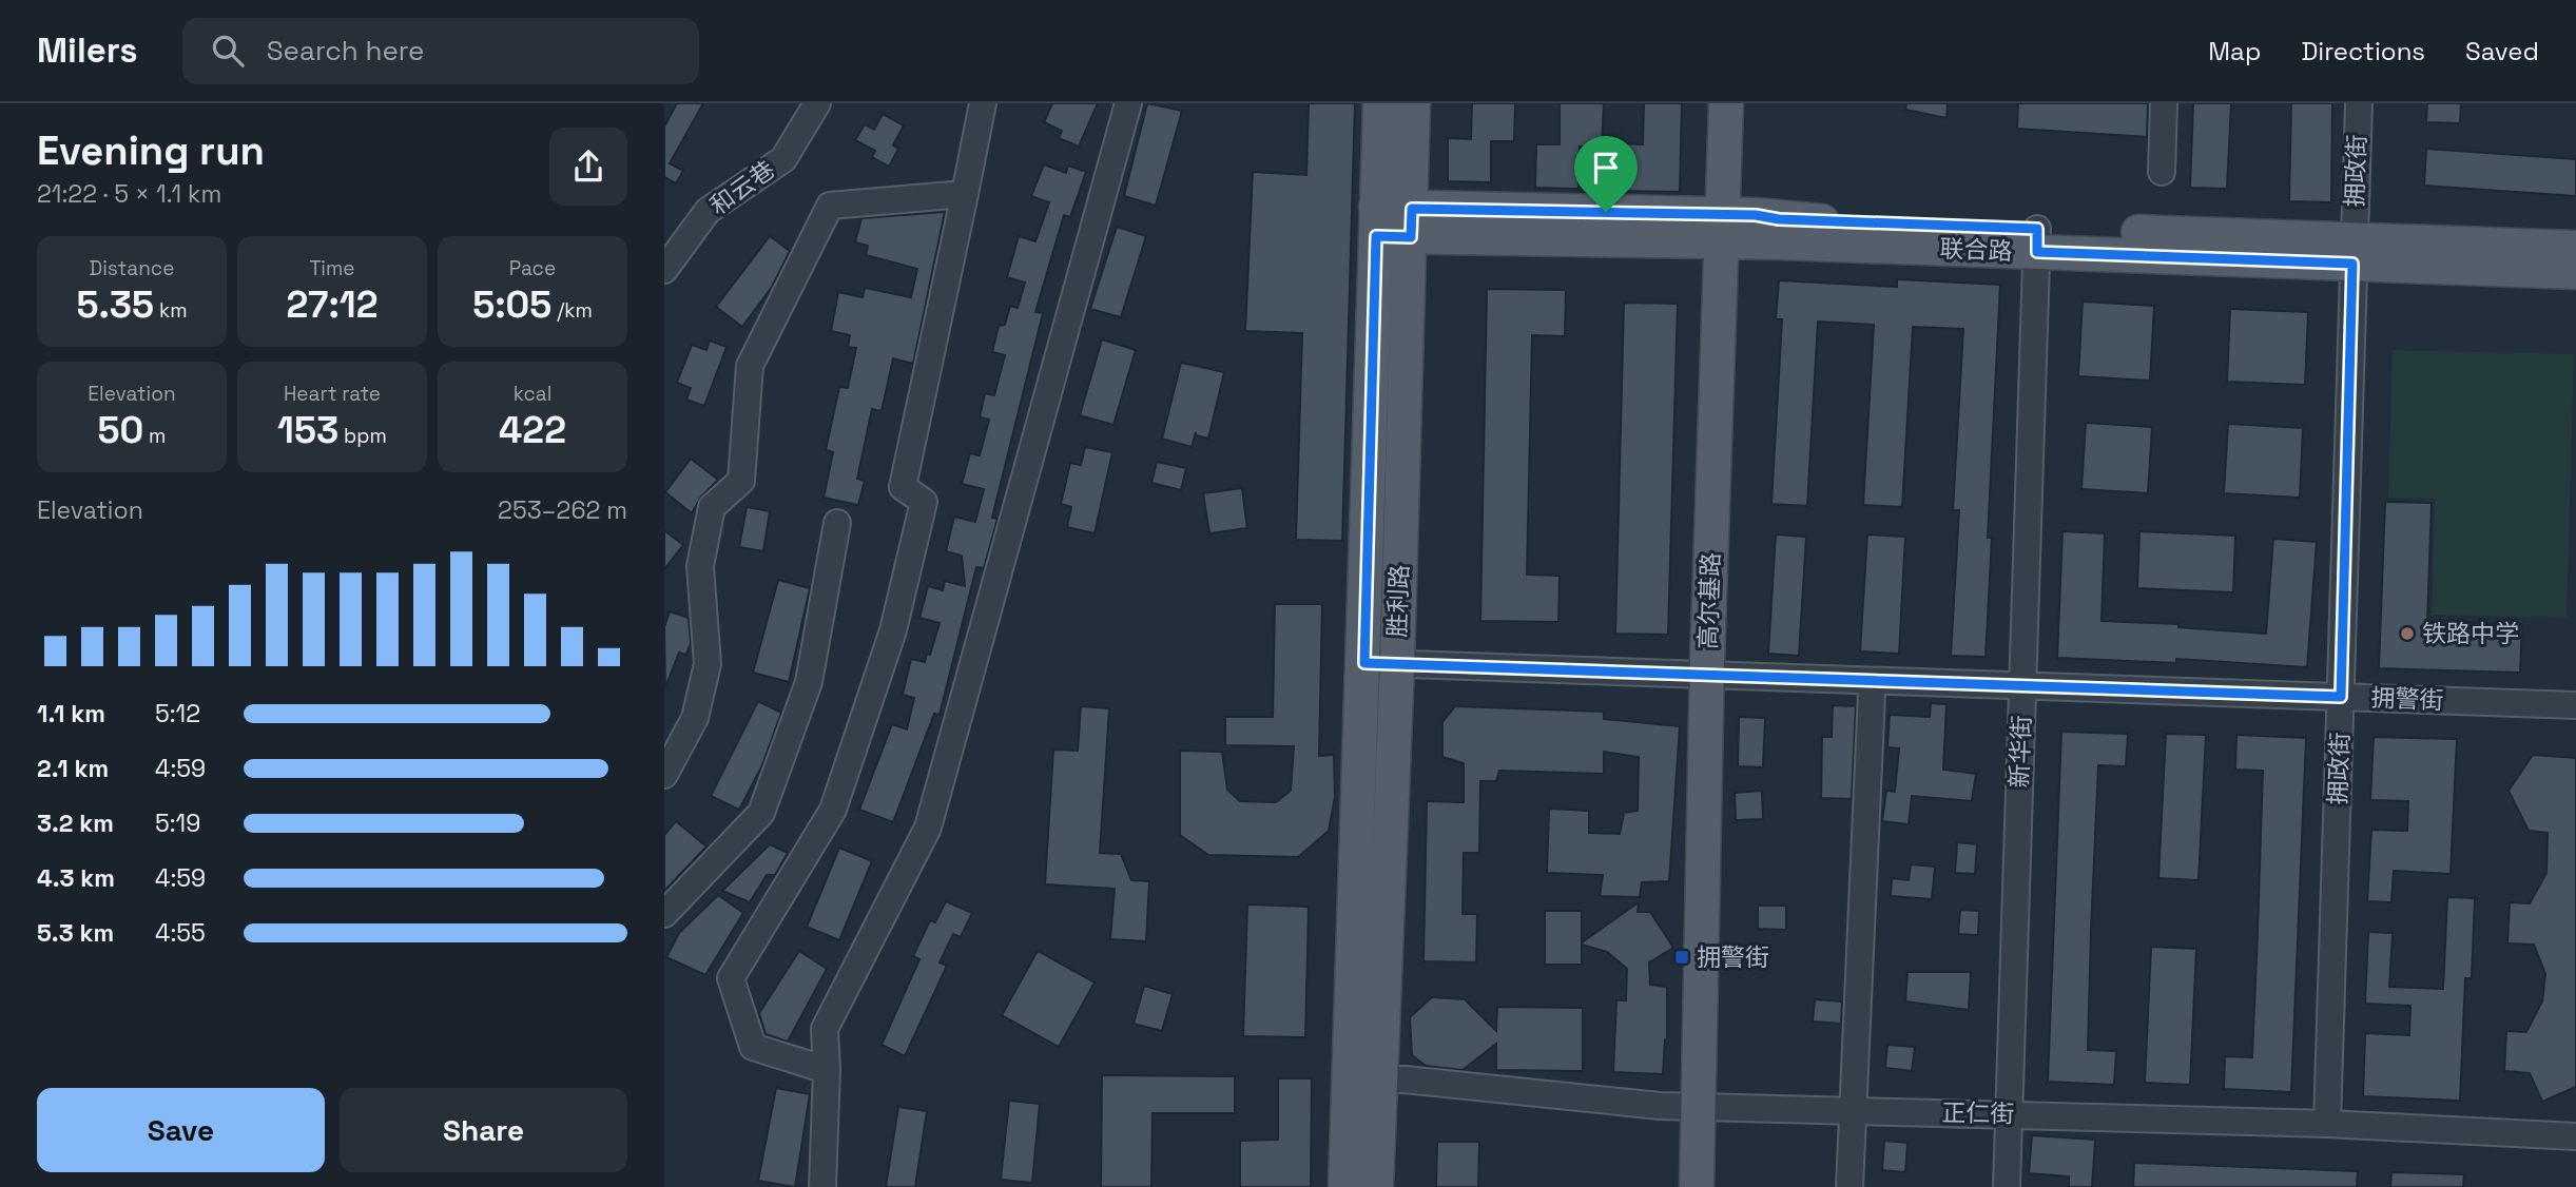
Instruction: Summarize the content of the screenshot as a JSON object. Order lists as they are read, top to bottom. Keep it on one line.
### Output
{"streets":{"main road":["联合路","胜利路","高尔基路"],"street":["拥政街","和云巷","拥警街","新华街","正仁街"]},"crossings":[["拥政街","联合路"],["拥政街","拥警街"],["拥政街","正仁街"],["联合路","胜利路"],["联合路","高尔基路"],["联合路","新华街"],["胜利路","拥警街"],["胜利路","正仁街"],["高尔基路","拥警街"],["高尔基路","正仁街"],["拥警街","新华街"],["新华街","正仁街"]],"places":{"other":["铁路中学"],"transit":["拥警街"]},"page":{"header":"Milers","search":"Search here","nav":["Map","Directions","Saved"],"heading":["Evening run","21:22 · 5 × 1.1 km"],"stats":[["Distance","5.35 km"],["Time","27:12"],["Pace","5:05 /km"],["Elevation","50 m"],["Heart rate","153 bpm"],["kcal","422"]],"chart":["Elevation","253–262 m"],"list":[{"name":"1.1 km","note":"5:12"},{"name":"2.1 km","note":"4:59"},{"name":"3.2 km","note":"5:19"},{"name":"4.3 km","note":"4:59"},{"name":"5.3 km","note":"4:55"}],"buttons":["Save","Share"]}}
